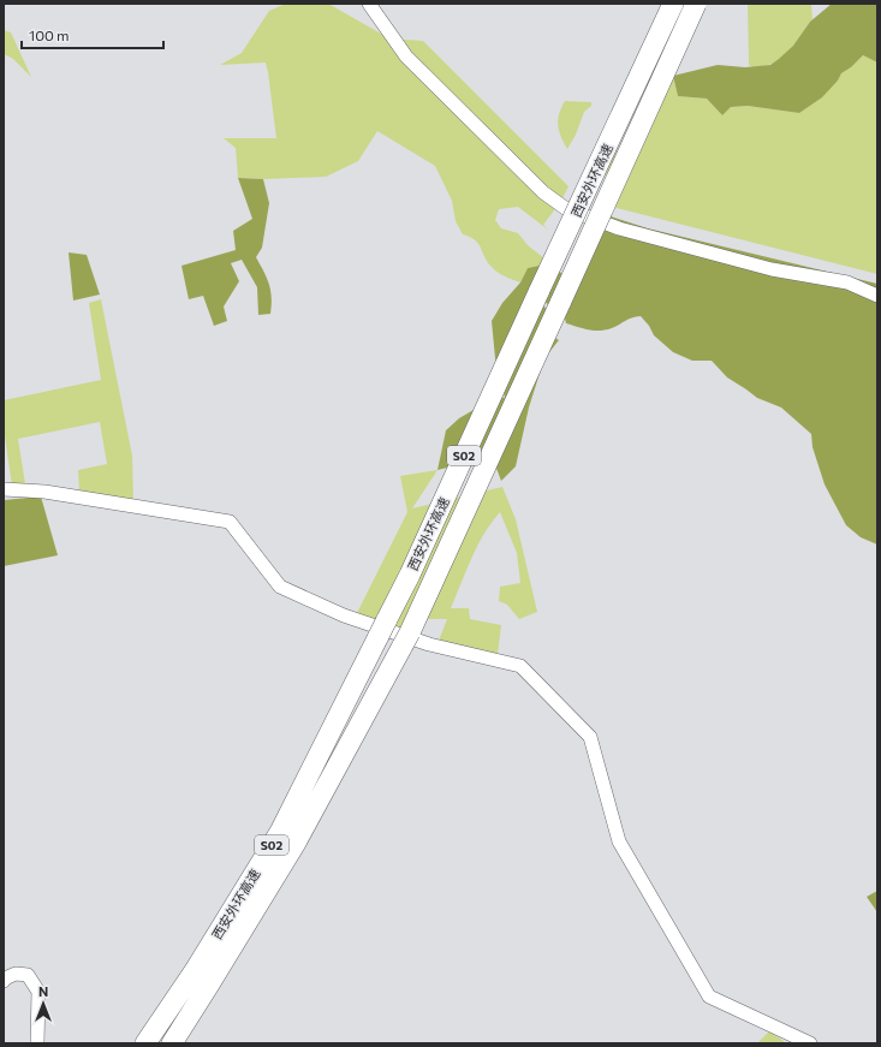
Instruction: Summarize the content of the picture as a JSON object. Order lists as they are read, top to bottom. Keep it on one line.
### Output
{"streets":{"highway":["西安外环高速","S02"]},"scale_bar":"100 m","north":"top"}
